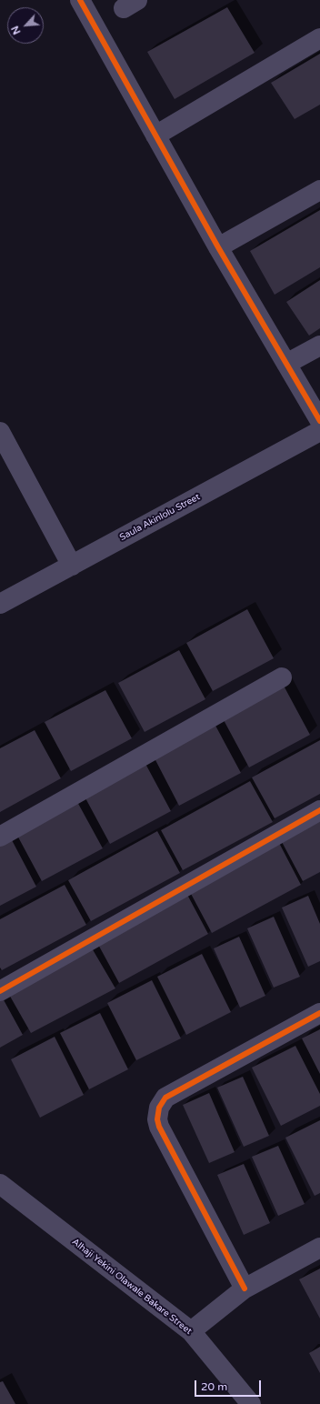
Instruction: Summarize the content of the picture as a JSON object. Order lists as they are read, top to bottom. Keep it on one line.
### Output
{"streets":{"street":["Saula Akinlolu Street","Alhaji Yekini Olawale Bakare Street"]},"scale_bar":"20 m","north":"bottom left"}
